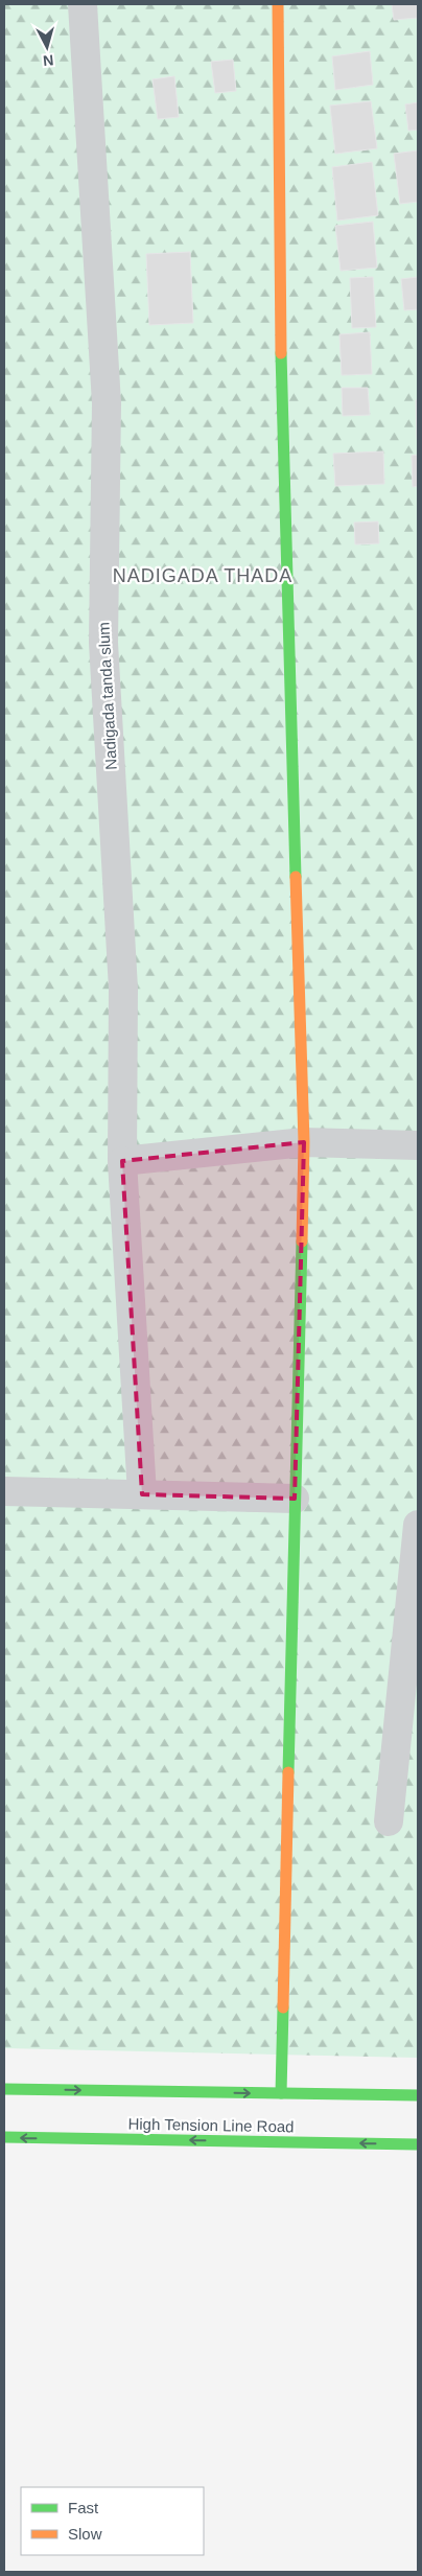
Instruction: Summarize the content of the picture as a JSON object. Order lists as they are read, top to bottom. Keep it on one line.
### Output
{"streets":{"street":["Nadigada tanda slum","High Tension Line Road"]},"districts":["NADIGADA THADA"],"legend":["Fast","Slow"],"north":"bottom"}
